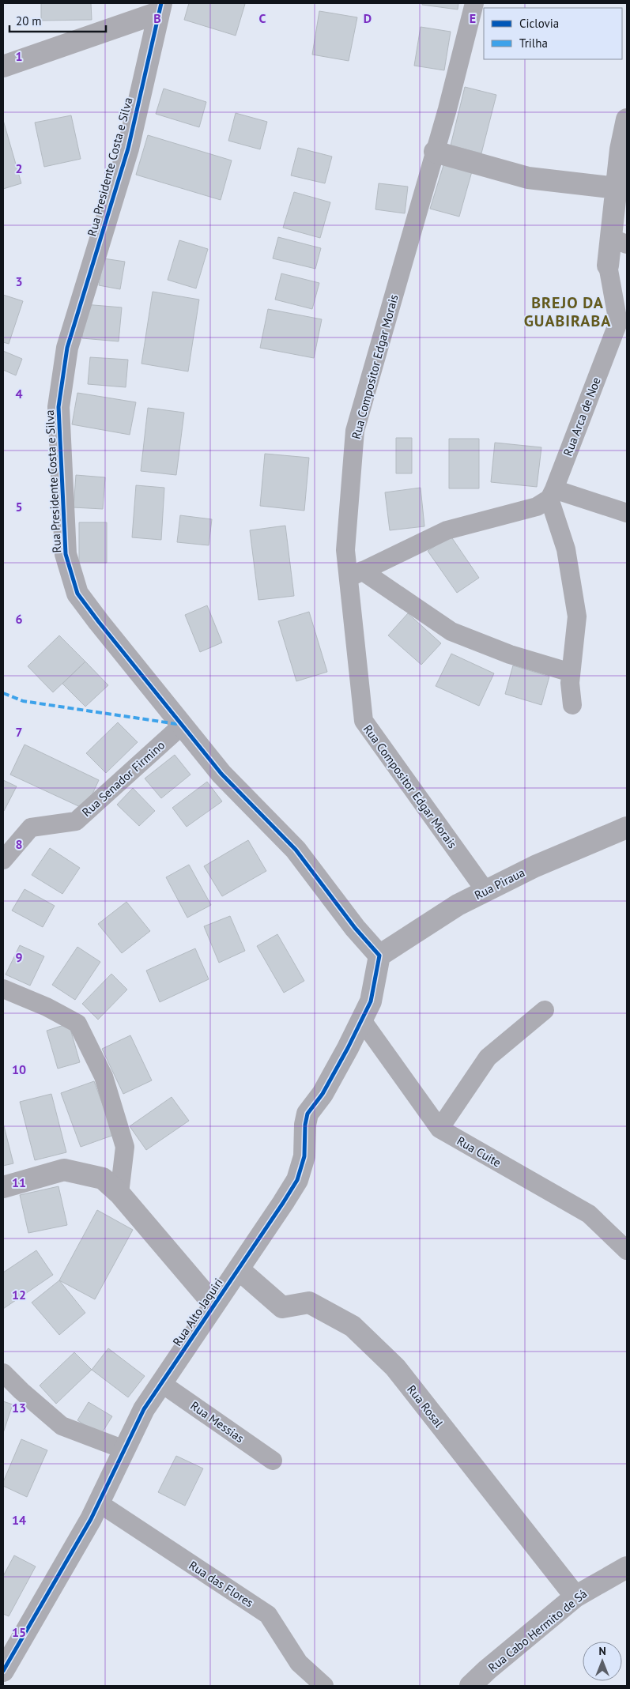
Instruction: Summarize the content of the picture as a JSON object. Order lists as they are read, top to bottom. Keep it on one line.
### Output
{"streets":{"street":["Rua Presidente Costa e Silva","Rua Arca de Noe","Rua Piraua","Rua Alto Jaquiri","Rua Rosal","Rua Cabo Hermito de Sá"],"lane":["Rua Compositor Edgar Morais","Rua Senador Firmino","Rua Cuite","Rua Messias","Rua das Flores"]},"crossings":[["Rua Presidente Costa e Silva","Rua Senador Firmino"],["Rua Presidente Costa e Silva","Rua Piraua"],["Rua Presidente Costa e Silva","Rua Alto Jaquiri"],["Rua Compositor Edgar Morais","Rua Piraua"],["Rua Piraua","Rua Alto Jaquiri"],["Rua Cuite","Rua Alto Jaquiri"],["Rua Alto Jaquiri","Rua Rosal"],["Rua Alto Jaquiri","Rua Messias"],["Rua Alto Jaquiri","Rua das Flores"],["Rua Rosal","Rua Cabo Hermito de Sá"]],"districts":["BREJO DA GUABIRABA"],"legend":["Ciclovia","Trilha"],"scale_bar":"20 m","north":"top","grid":{"columns":["B","C","D","E"],"rows":["1","2","3","4","5","6","7","8","9","10","11","12","13","14","15"]}}
